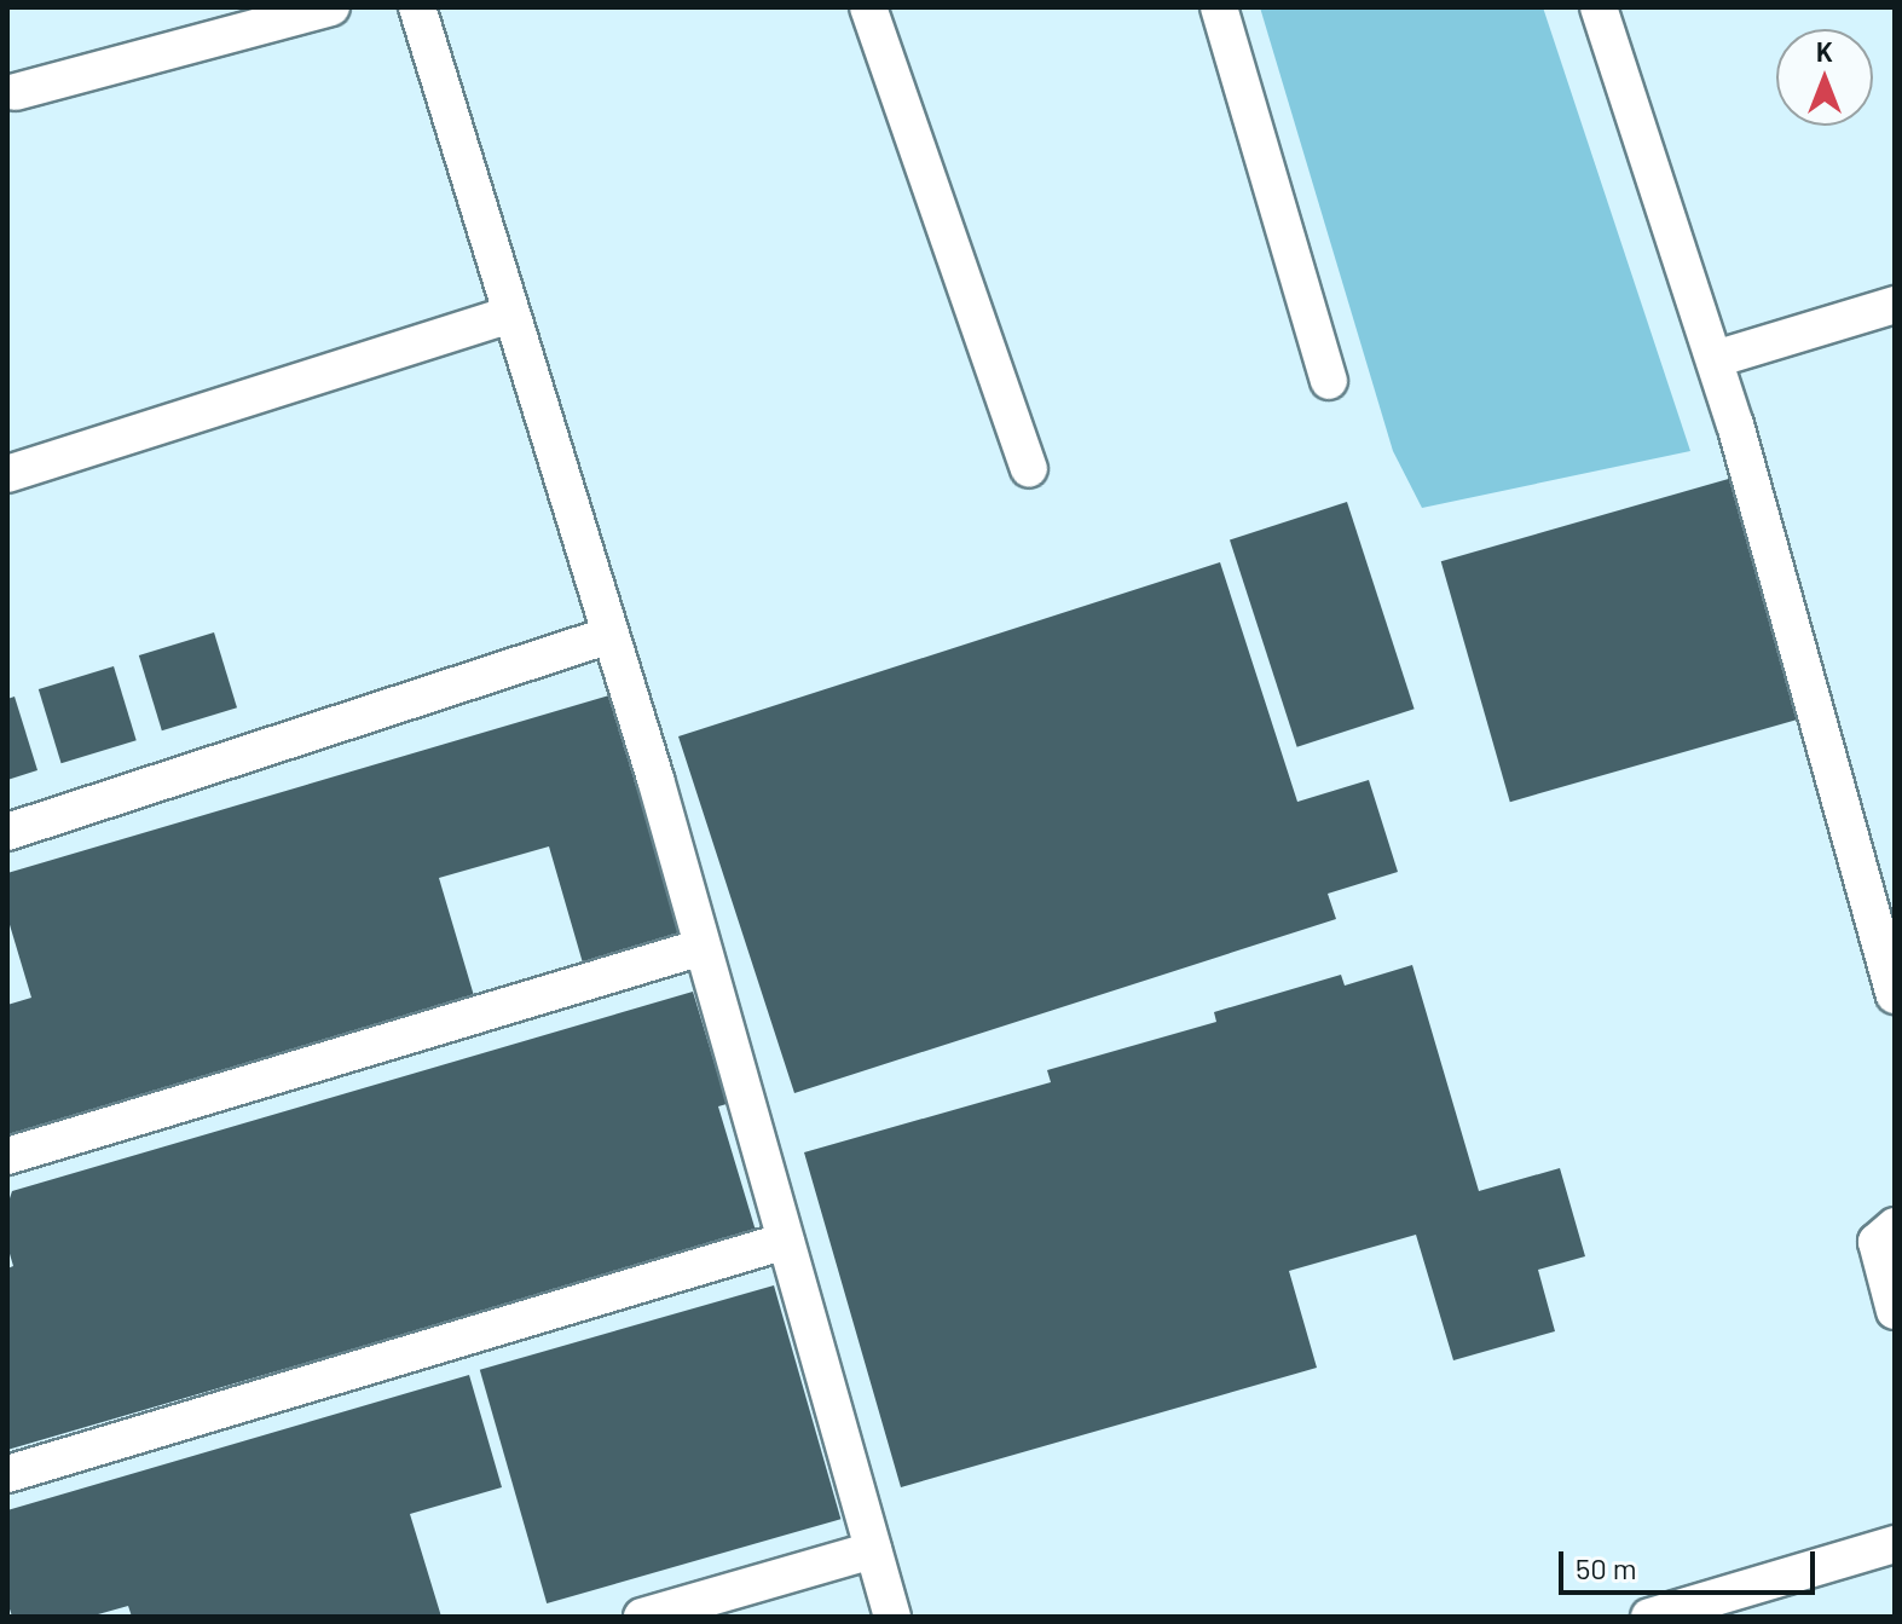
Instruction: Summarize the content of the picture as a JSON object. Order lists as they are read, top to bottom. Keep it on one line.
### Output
{"scale_bar":"50 m","north":"top"}
